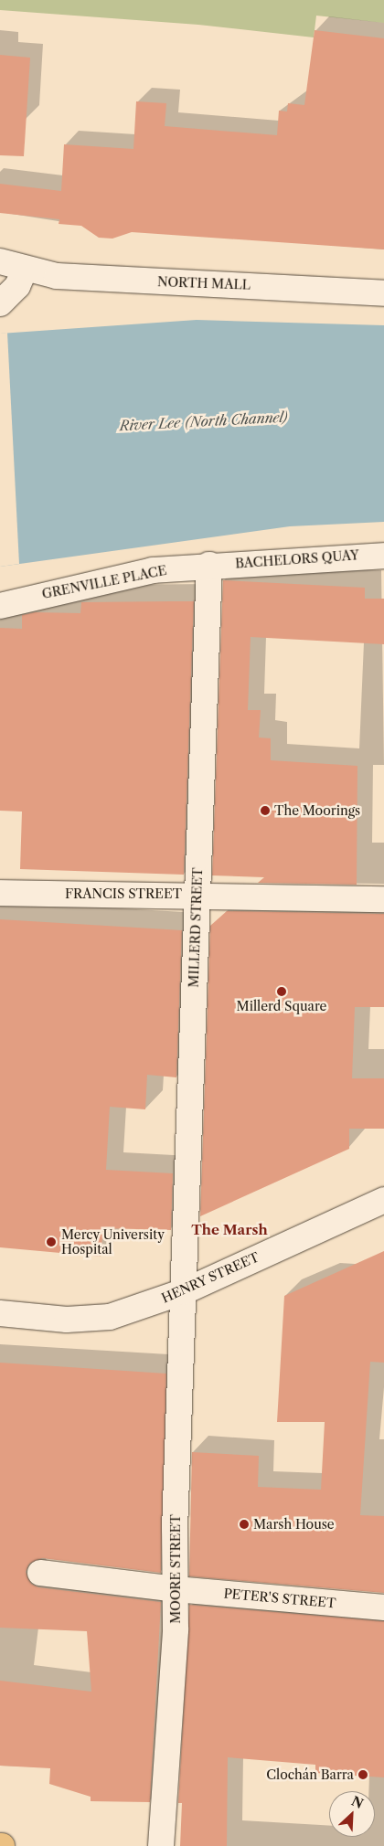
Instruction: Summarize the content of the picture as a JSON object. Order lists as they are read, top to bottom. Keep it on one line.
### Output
{"streets":{"street":["NORTH MALL","BACHELORS QUAY","GRENVILLE PLACE","FRANCIS STREET","MILLERD STREET","HENRY STREET","MOORE STREET","PETER'S STREET"]},"crossings":[["BACHELORS QUAY","GRENVILLE PLACE"],["BACHELORS QUAY","MILLERD STREET"],["GRENVILLE PLACE","MILLERD STREET"],["FRANCIS STREET","MILLERD STREET"],["MILLERD STREET","HENRY STREET"],["MILLERD STREET","MOORE STREET"],["HENRY STREET","MOORE STREET"],["MOORE STREET","PETER'S STREET"]],"districts":["The Marsh"],"water":["River Lee (North Channel)"],"places":["The Moorings","Millerd Square","Mercy University Hospital","Marsh House","Clochán Barra"],"north":"top right"}
